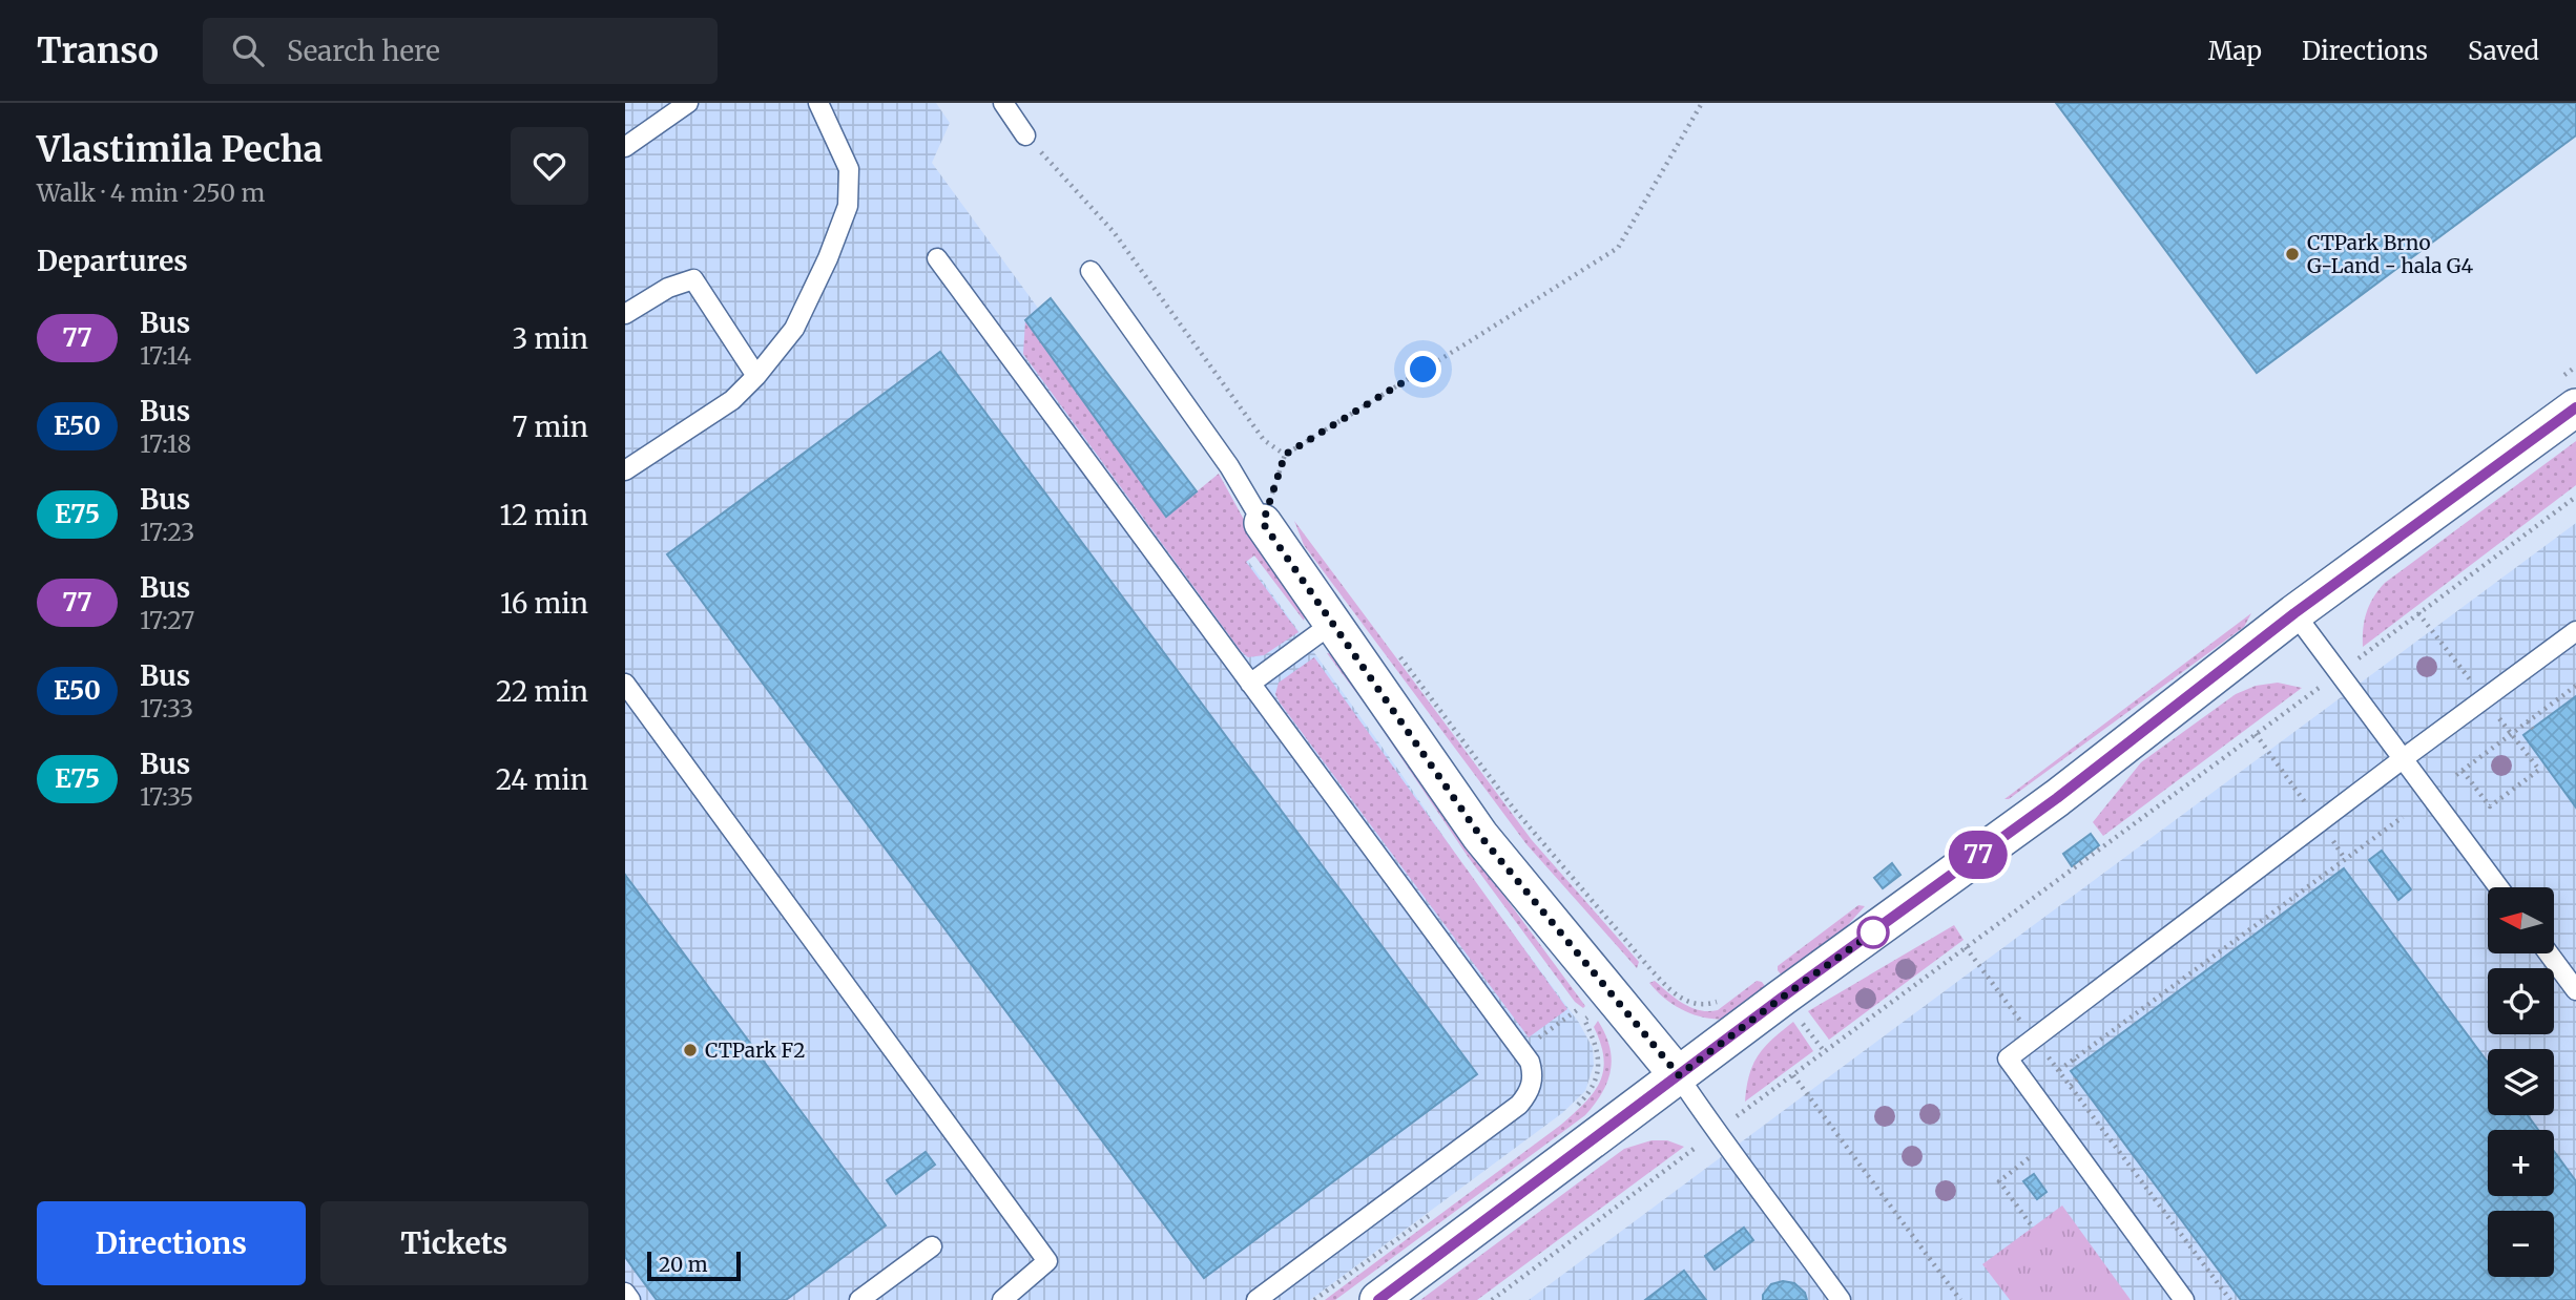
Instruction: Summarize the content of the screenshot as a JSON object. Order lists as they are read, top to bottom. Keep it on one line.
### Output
{"places":["CTPark Brno G-Land - hala G4","CTPark F2"],"lines":["bus line 77"],"scale_bar":"20 m","north":"left","page":{"header":"Transo","search":"Search here","nav":["Map","Directions","Saved"],"heading":[["Vlastimila Pecha","Walk · 4 min · 250 m"],"Departures"],"on_map":"77","list":[{"mark":"77","name":"Bus","note":"17:14","value":"3 min"},{"mark":"E50","name":"Bus","note":"17:18","value":"7 min"},{"mark":"E75","name":"Bus","note":"17:23","value":"12 min"},{"mark":"77","name":"Bus","note":"17:27","value":"16 min"},{"mark":"E50","name":"Bus","note":"17:33","value":"22 min"},{"mark":"E75","name":"Bus","note":"17:35","value":"24 min"}],"map_buttons":["+","−"],"buttons":["Directions","Tickets"],"scale":"20 m"}}
